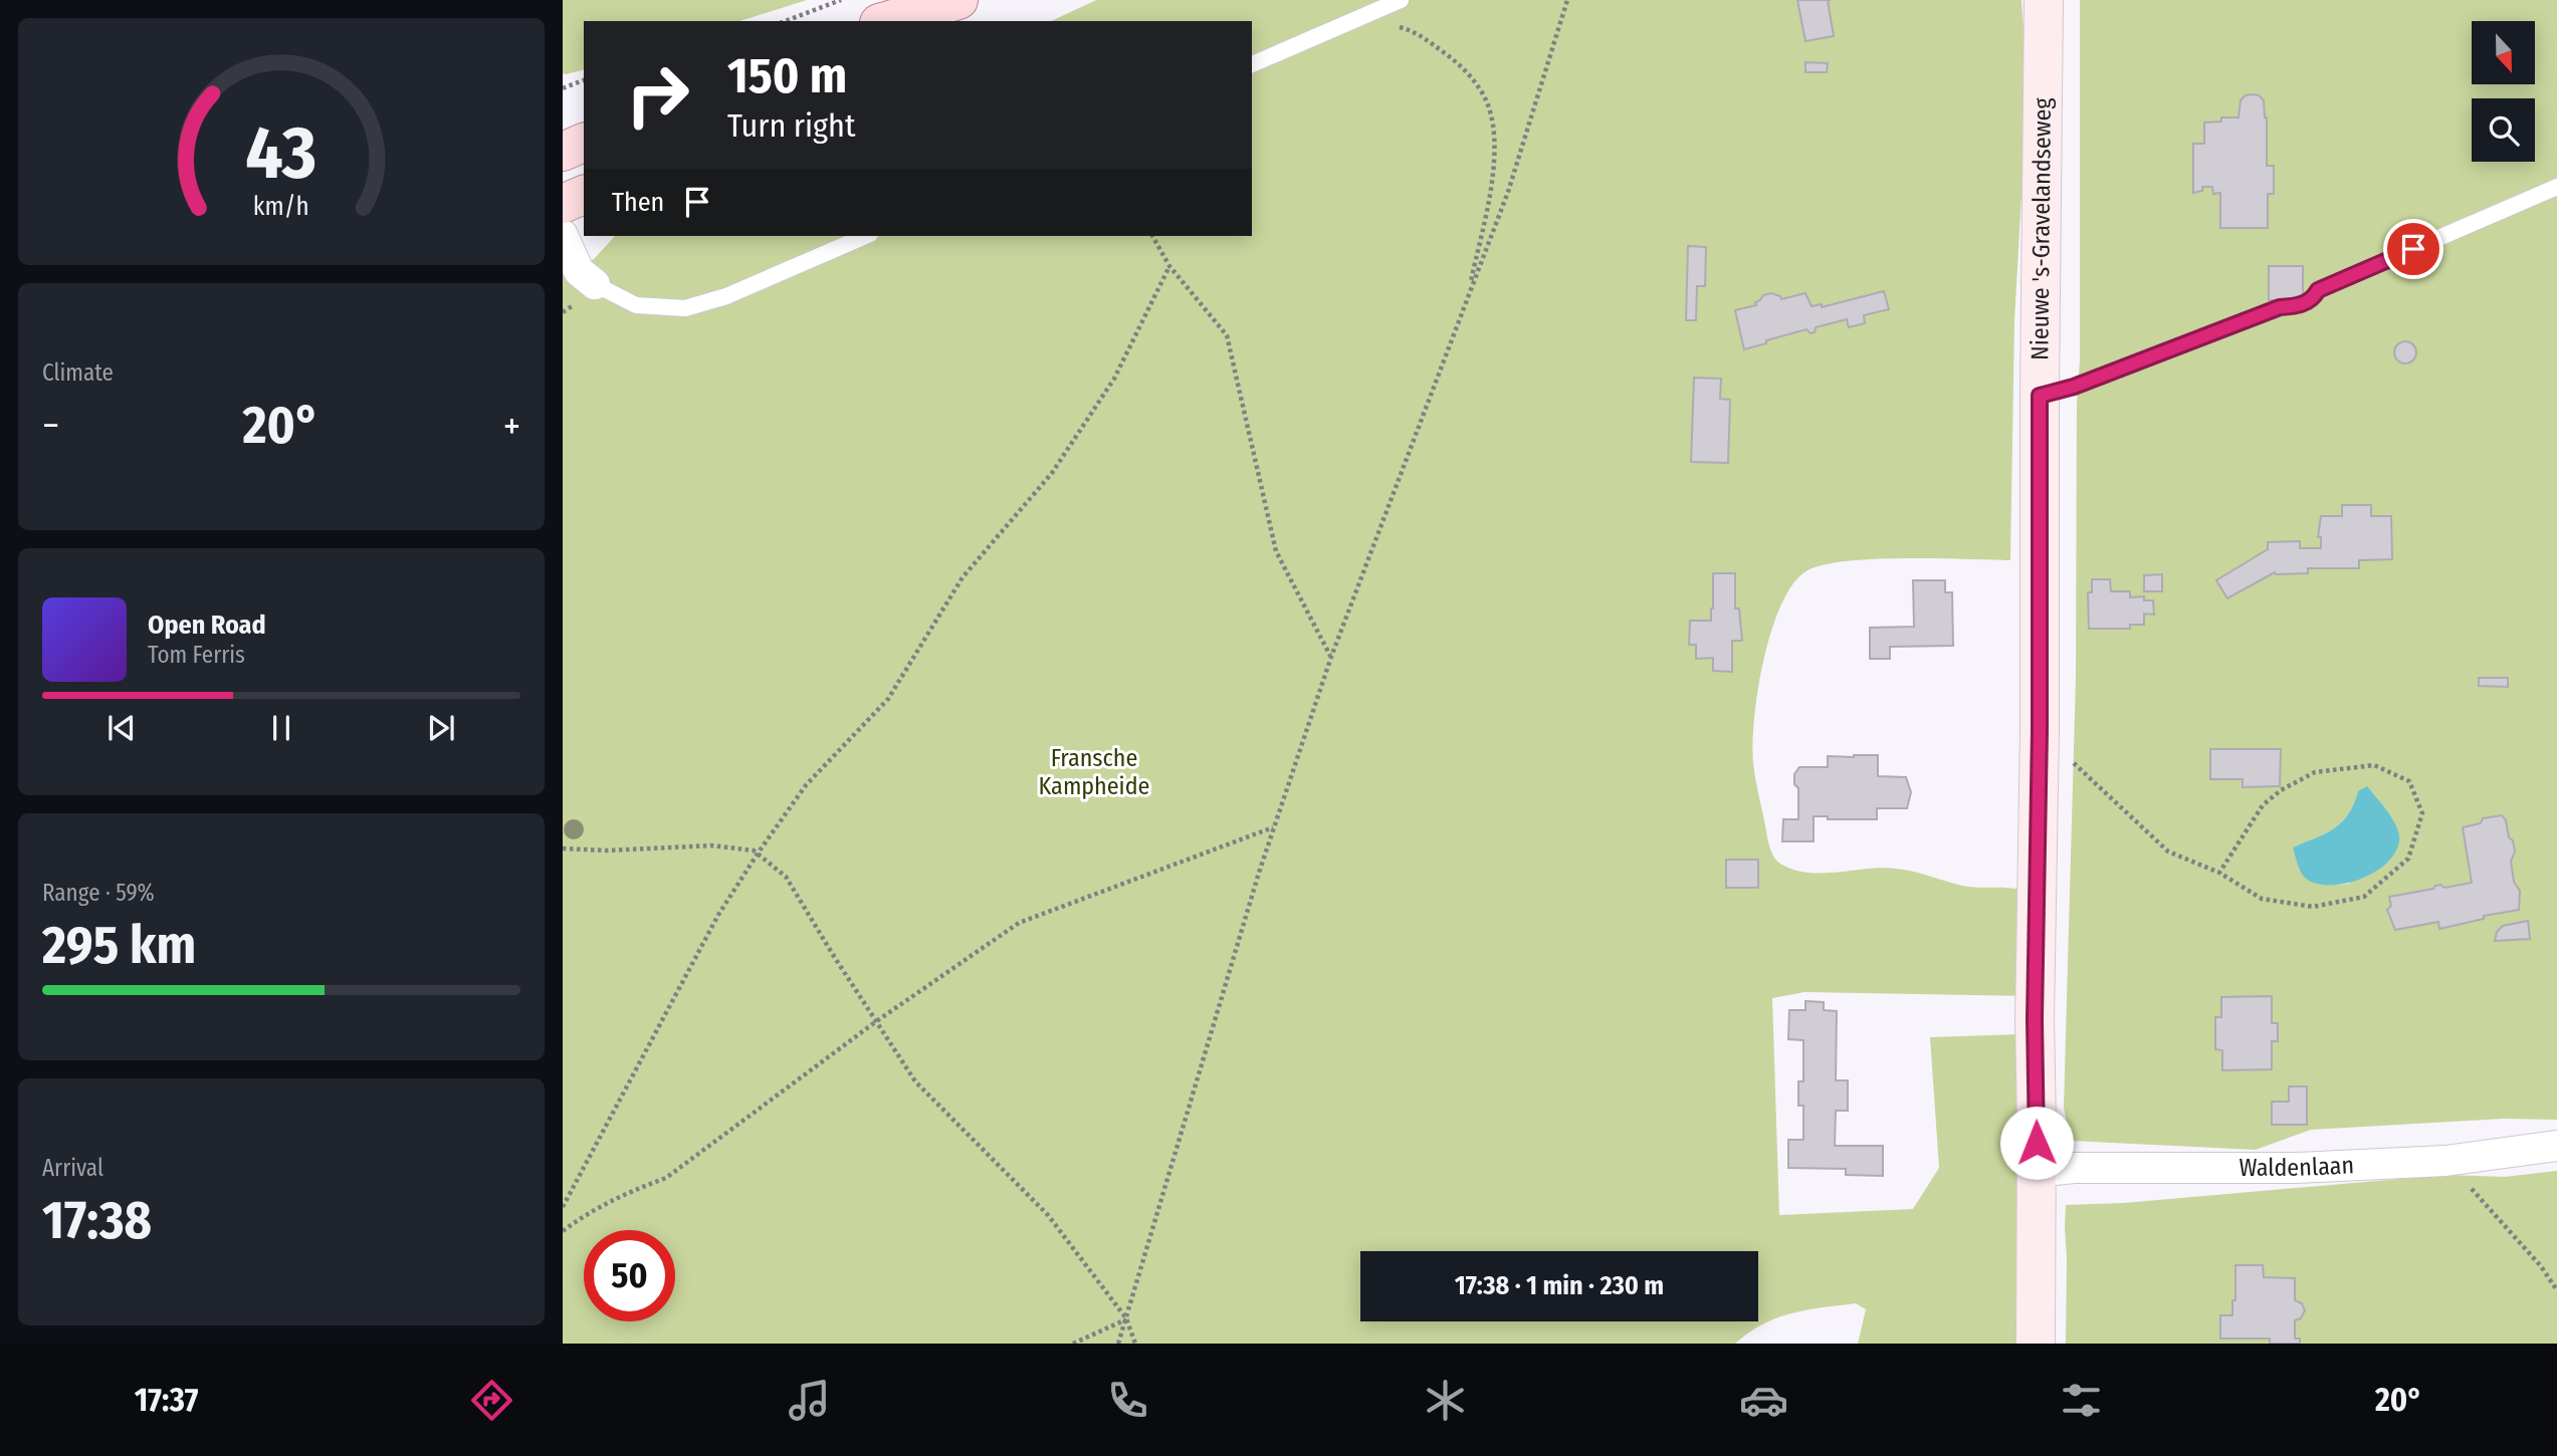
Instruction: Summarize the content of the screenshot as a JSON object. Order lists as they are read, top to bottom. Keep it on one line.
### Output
{"streets":{"main road":["Nieuwe 's-Gravelandseweg"],"street":["Waldenlaan"]},"crossings":[["Nieuwe 's-Gravelandseweg","Waldenlaan"]],"parks":["Fransche Kampheide"],"north":"bottom","page":{"turn":["150 m","Turn right"],"then":"Then","tile":["Climate",["Range · 59%","295 km"],["Arrival","17:38"]],"heat":["−","20°","+"],"song":["Open Road","Tom Ferris"],"limit":"50","trip":"17:38 · 1 min · 230 m","tabs":["17:37","20°"],"gauge":["43","km/h"]}}
